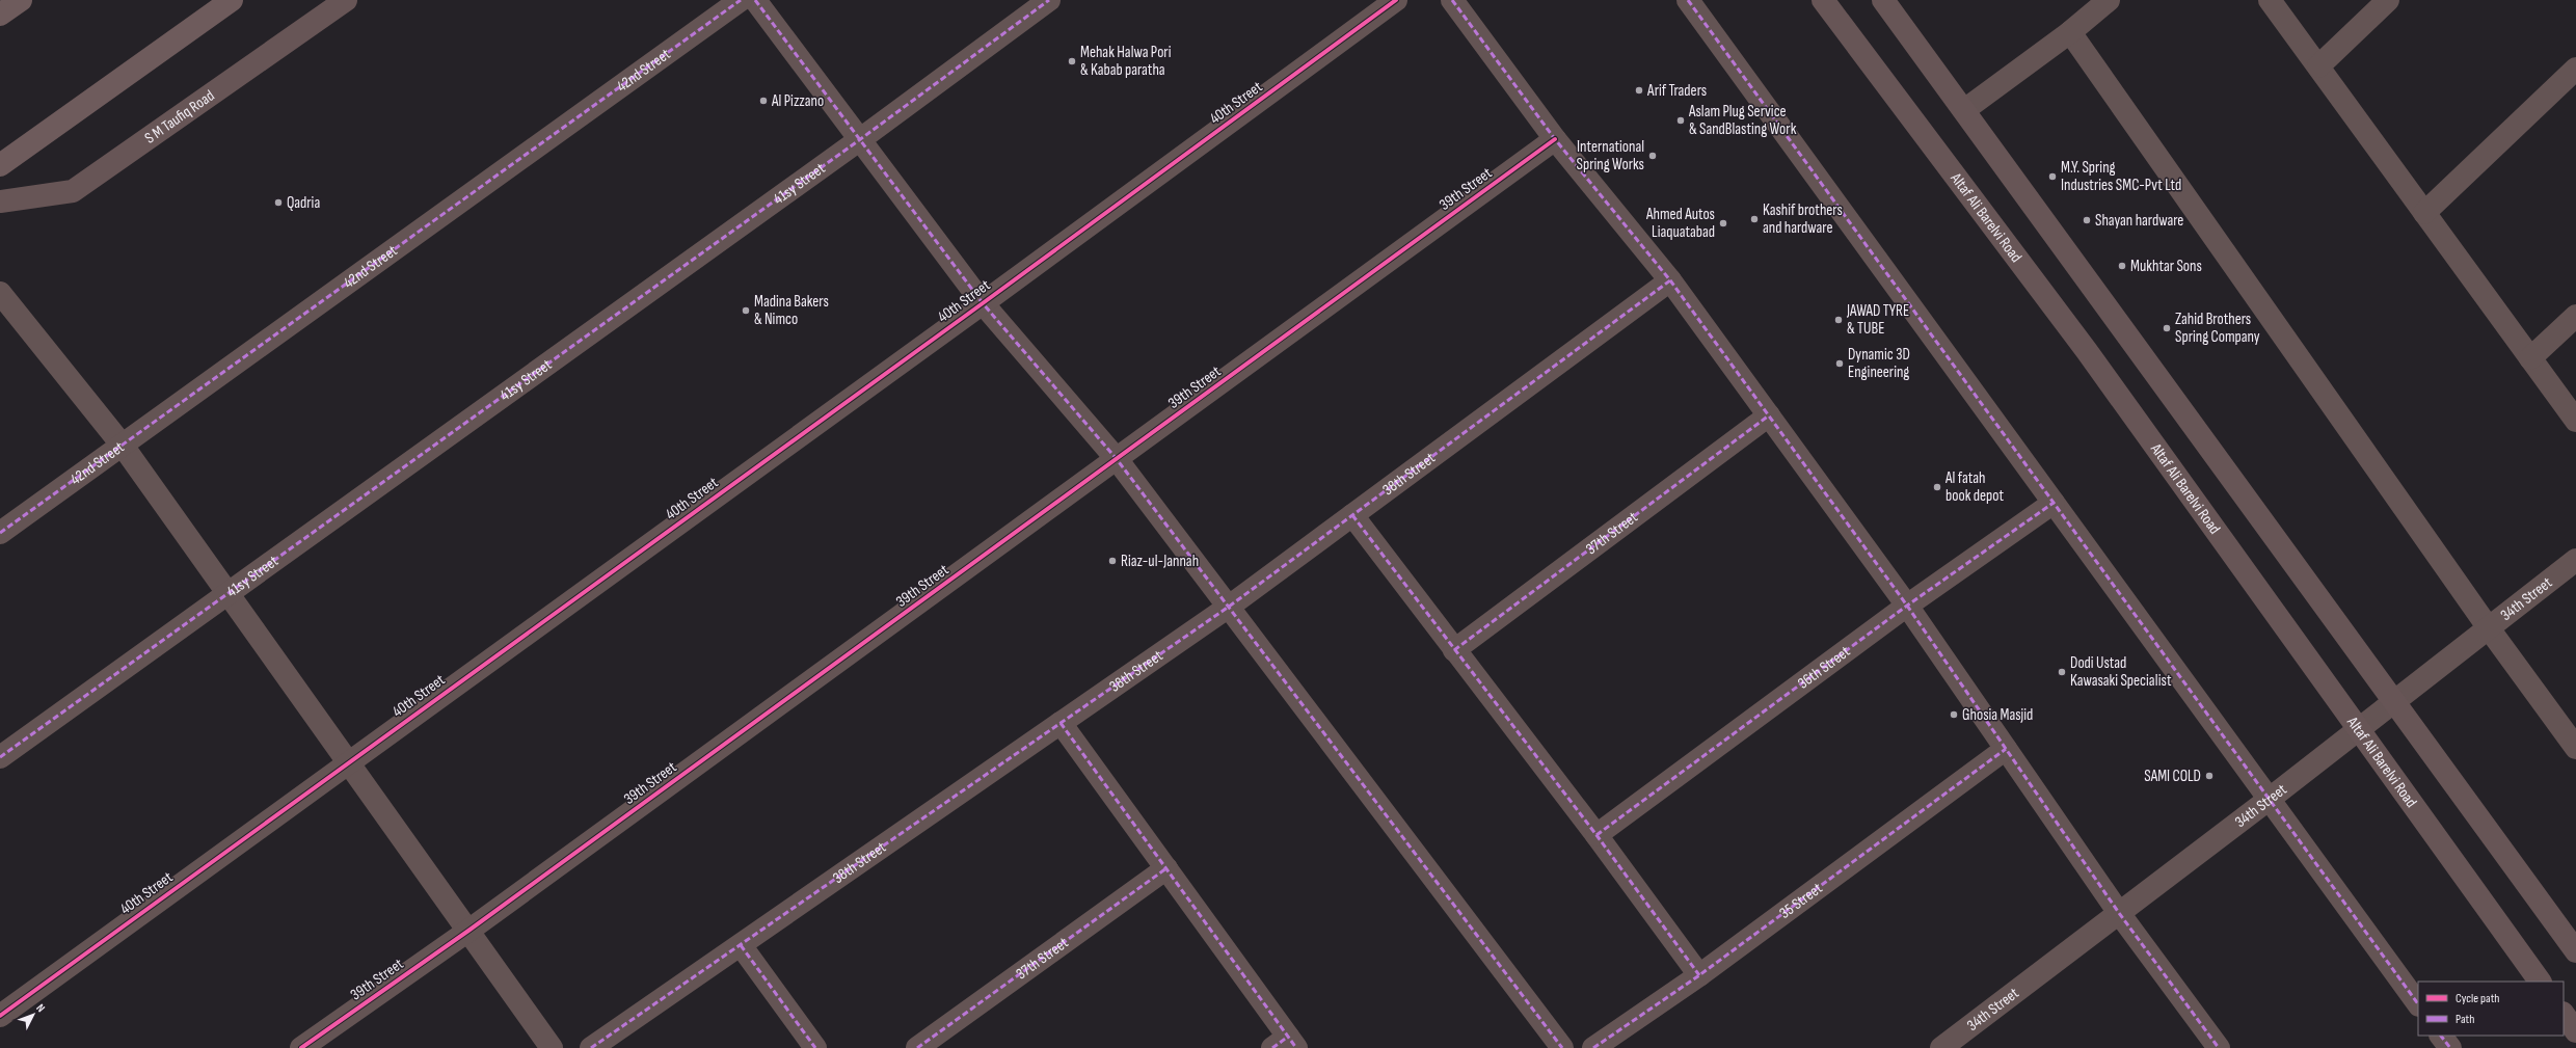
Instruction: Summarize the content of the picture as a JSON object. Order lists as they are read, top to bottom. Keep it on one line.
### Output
{"streets":{"main road":["S M Taufiq Road","Altaf Ali Barelvi Road"],"street":["42nd Street","40th Street","41sy Street","39th Street","38th Street","37th Street","34th Street","36th Street","35 Street"]},"crossings":[["Altaf Ali Barelvi Road","34th Street"]],"places":["Mehak Halwa Pori & Kabab paratha","Arif Traders","Al Pizzano","Aslam Plug Service & SandBlasting Work","International Spring Works","M.Y. Spring Industries SMC-Pvt Ltd","Qadria","Kashif brothers and hardware","Shayan hardware","Ahmed Autos Liaquatabad","Mukhtar Sons","Madina Bakers & Nimco","JAWAD TYRE & TUBE","Zahid Brothers Spring Company","Dynamic 3D Engineering","Al fatah book depot","Riaz-ul-Jannah","Dodi Ustad Kawasaki Specialist","Ghosia Masjid","SAMI COLD"],"legend":["Cycle path","Path"],"north":"top right"}
